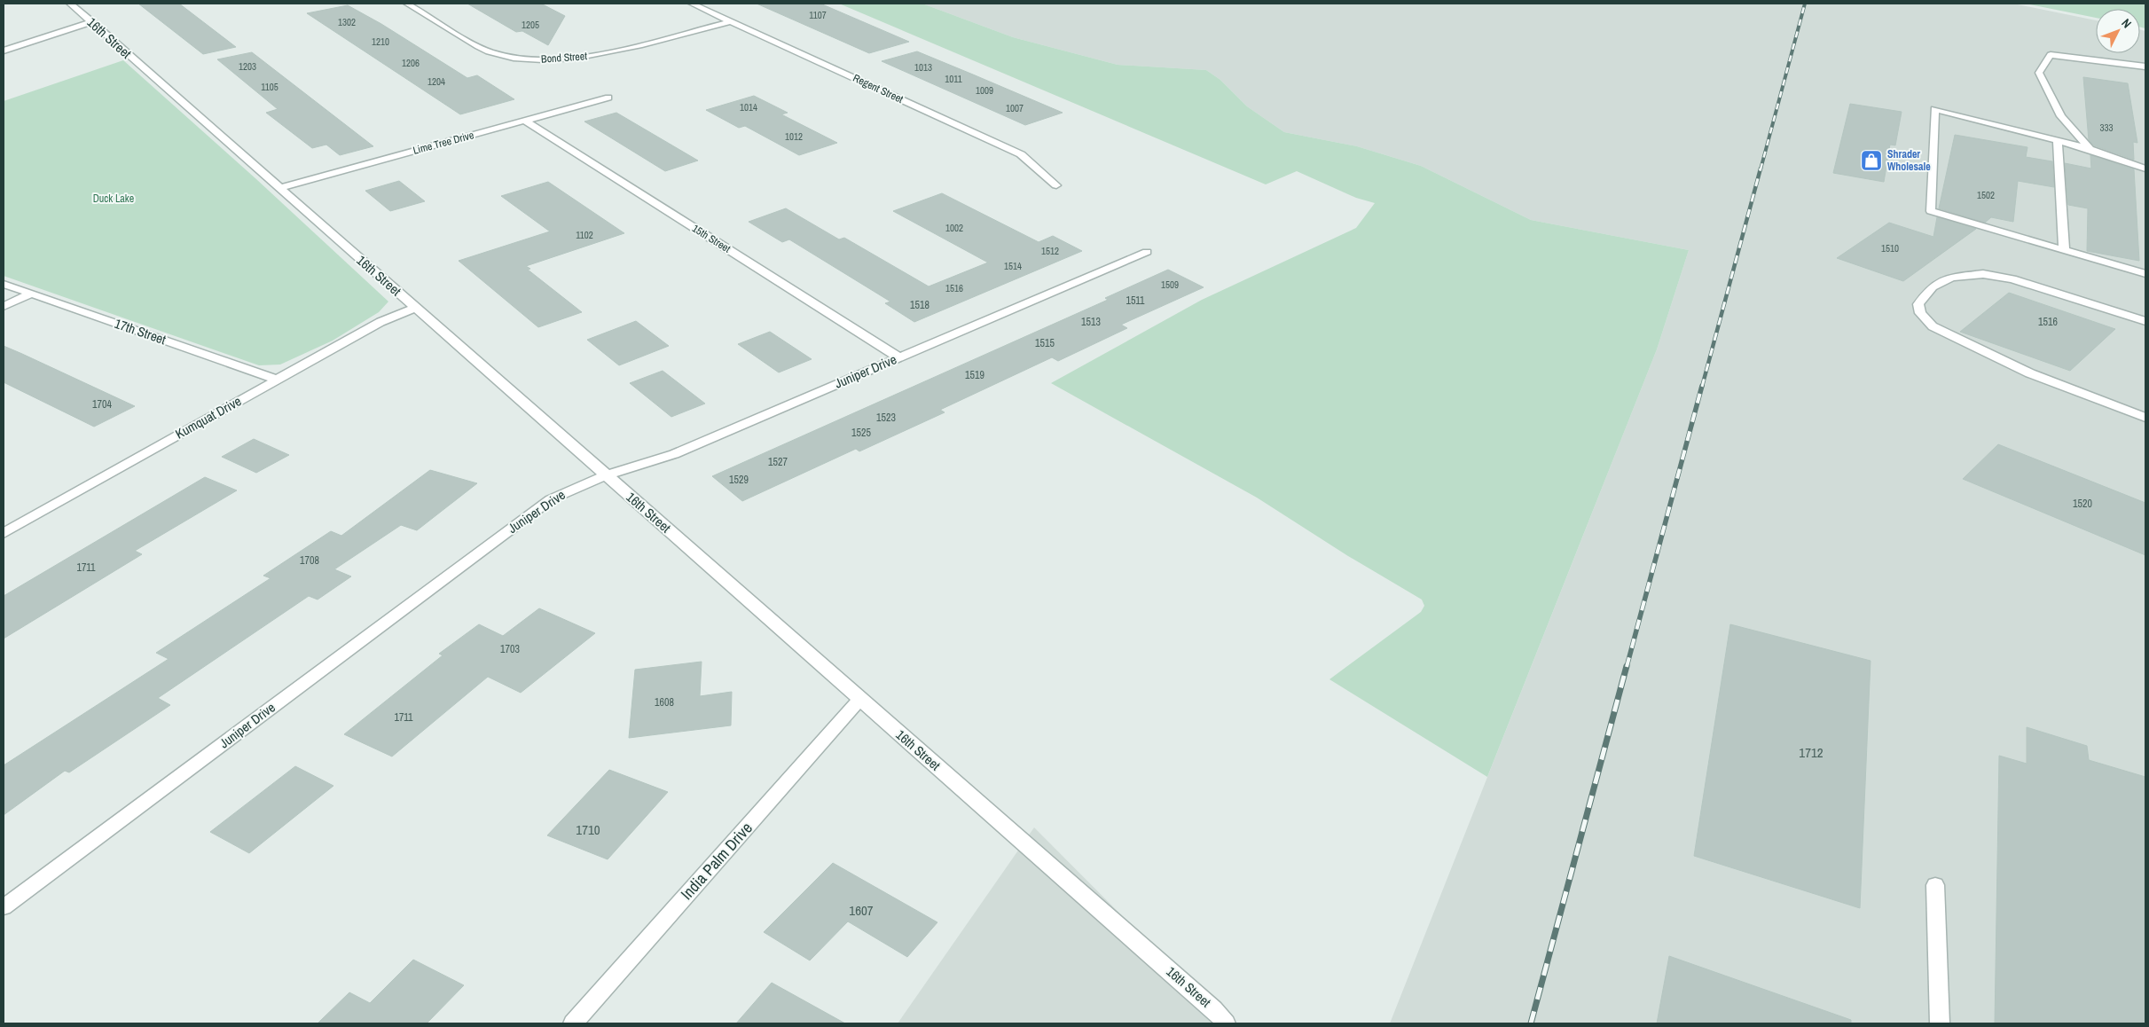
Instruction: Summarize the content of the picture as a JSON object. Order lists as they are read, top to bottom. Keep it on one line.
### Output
{"streets":{"street":["16th Street","Bond Street","Regent Street","Lime Tree Drive","15th Street","17th Street","Juniper Drive","Kumquat Drive","India Palm Drive"]},"crossings":[["16th Street","Lime Tree Drive"],["16th Street","Juniper Drive"],["16th Street","Kumquat Drive"],["16th Street","India Palm Drive"],["Bond Street","Regent Street"],["Lime Tree Drive","15th Street"],["15th Street","Juniper Drive"],["17th Street","Kumquat Drive"]],"parks":["Duck Lake"],"places":{"shop":["Shrader Wholesale"]},"house_numbers":["1107","1302","1205","1210","1206","1203","1013","1011","1204","1105","1009","1014","1007","333","1012","1502","1002","1102","1510","1512","1514","1509","1516","1511","1518","1513","1516","1515","1519","1704","1523","1525","1527","1529","1520","1708","1711","1703","1608","1711","1712","1710","1607"],"north":"top right"}
